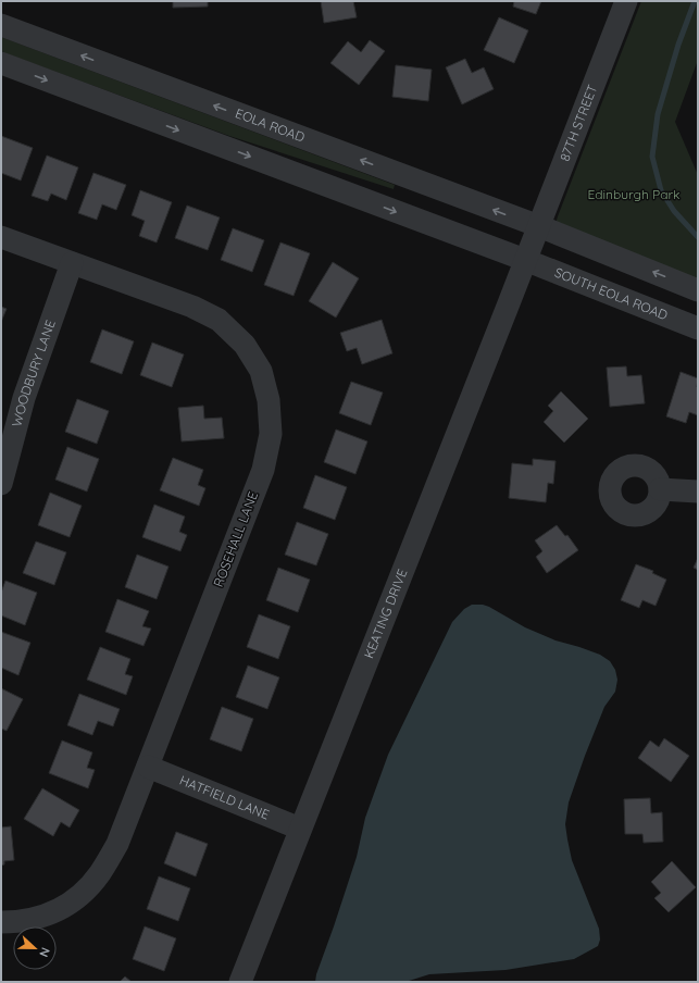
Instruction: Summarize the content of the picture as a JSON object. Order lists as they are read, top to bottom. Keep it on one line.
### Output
{"streets":{"street":["87TH STREET","EOLA ROAD","SOUTH EOLA ROAD","WOODBURY LANE","ROSEHALL LANE","KEATING DRIVE","HATFIELD LANE"]},"crossings":[["87TH STREET","EOLA ROAD"],["87TH STREET","SOUTH EOLA ROAD"],["87TH STREET","KEATING DRIVE"],["EOLA ROAD","SOUTH EOLA ROAD"],["EOLA ROAD","KEATING DRIVE"],["SOUTH EOLA ROAD","KEATING DRIVE"],["WOODBURY LANE","ROSEHALL LANE"],["ROSEHALL LANE","HATFIELD LANE"],["KEATING DRIVE","HATFIELD LANE"]],"parks":["Edinburgh Park"],"north":"right"}
